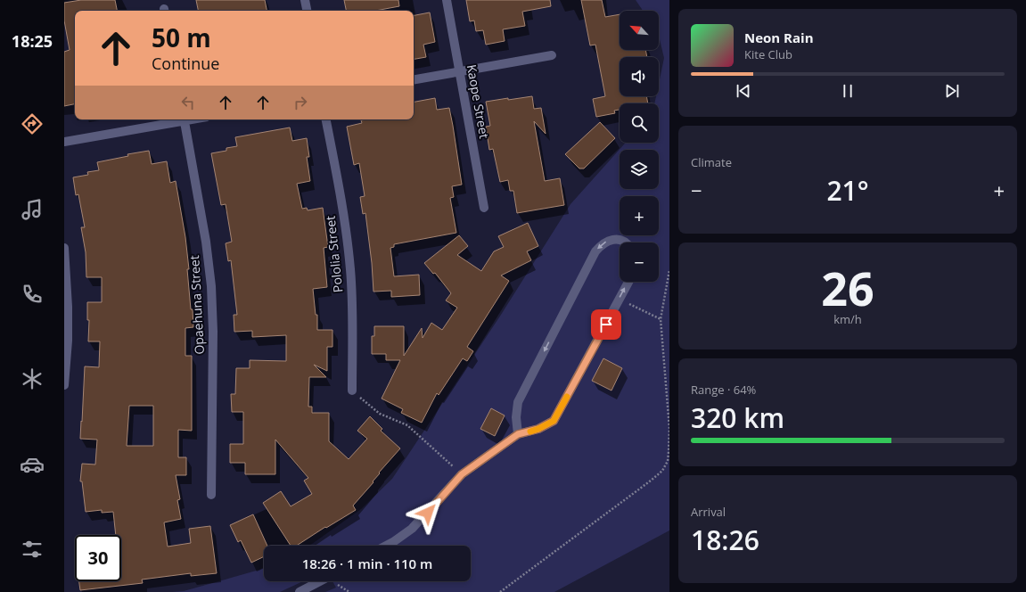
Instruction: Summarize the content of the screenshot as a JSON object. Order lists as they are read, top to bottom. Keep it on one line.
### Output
{"streets":{"street":["Kaope Street","Pololia Street","Opaehuna Street"]},"north":"top left","page":{"tabs":"18:25","map_buttons":["+","−"],"turn":["50 m","Continue"],"song":["Neon Rain","Kite Club"],"tile":["Climate",["26","km/h"],["Range · 64%","320 km"],["Arrival","18:26"]],"heat":["−","21°","+"],"limit":"30","trip":"18:26 · 1 min · 110 m"}}
